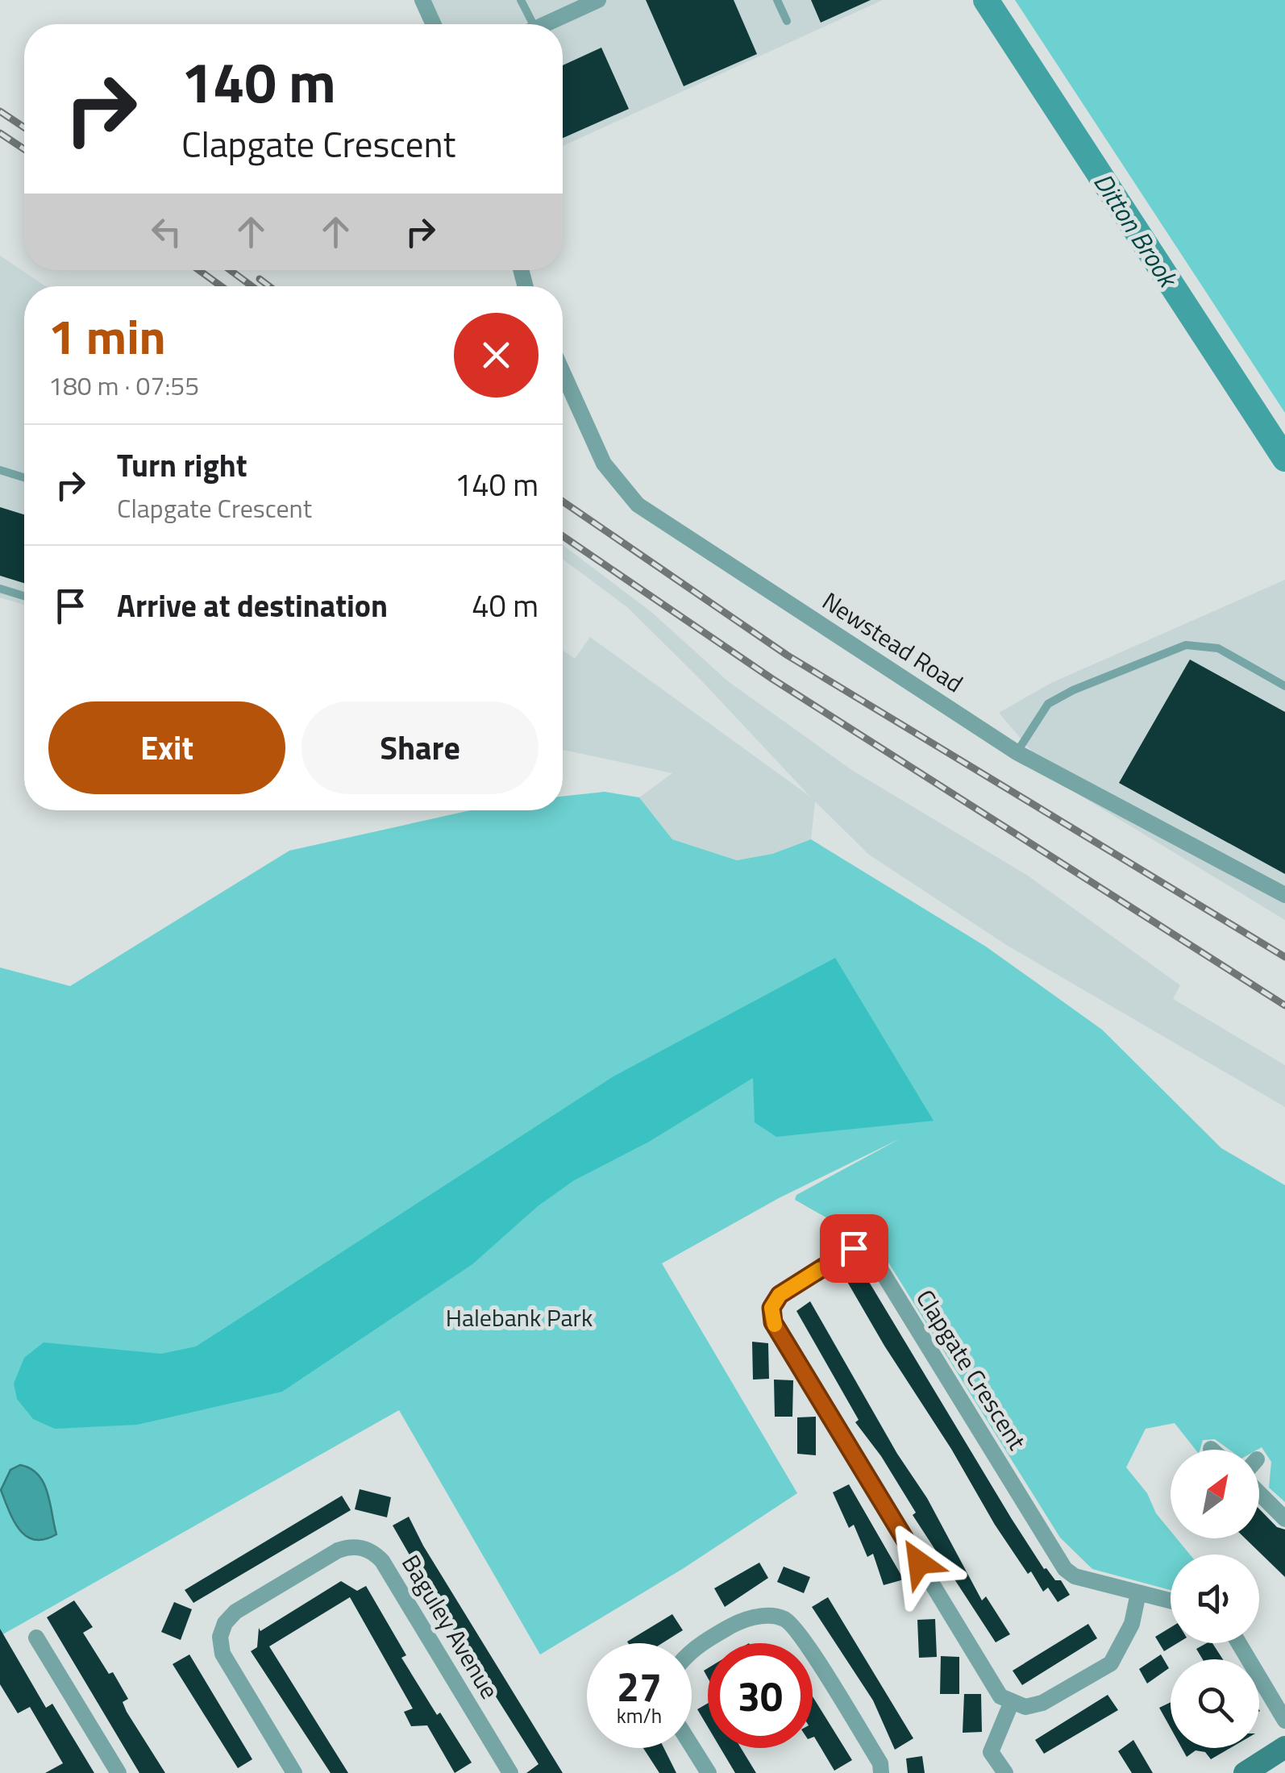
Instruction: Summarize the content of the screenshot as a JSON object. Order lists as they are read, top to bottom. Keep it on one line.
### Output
{"streets":{"street":["Newstead Road","Clapgate Crescent","Baguley Avenue"]},"water":["Ditton Brook"],"parks":["Halebank Park"],"north":"top right","page":{"turn":["140 m","Clapgate Crescent"],"heading":["1 min","180 m · 07:55"],"list":[{"name":"Turn right","note":"Clapgate Crescent","value":"140 m"},{"name":"Arrive at destination","value":"40 m"}],"buttons":["Exit","Share"],"speed":"27 km/h","limit":"30"}}
